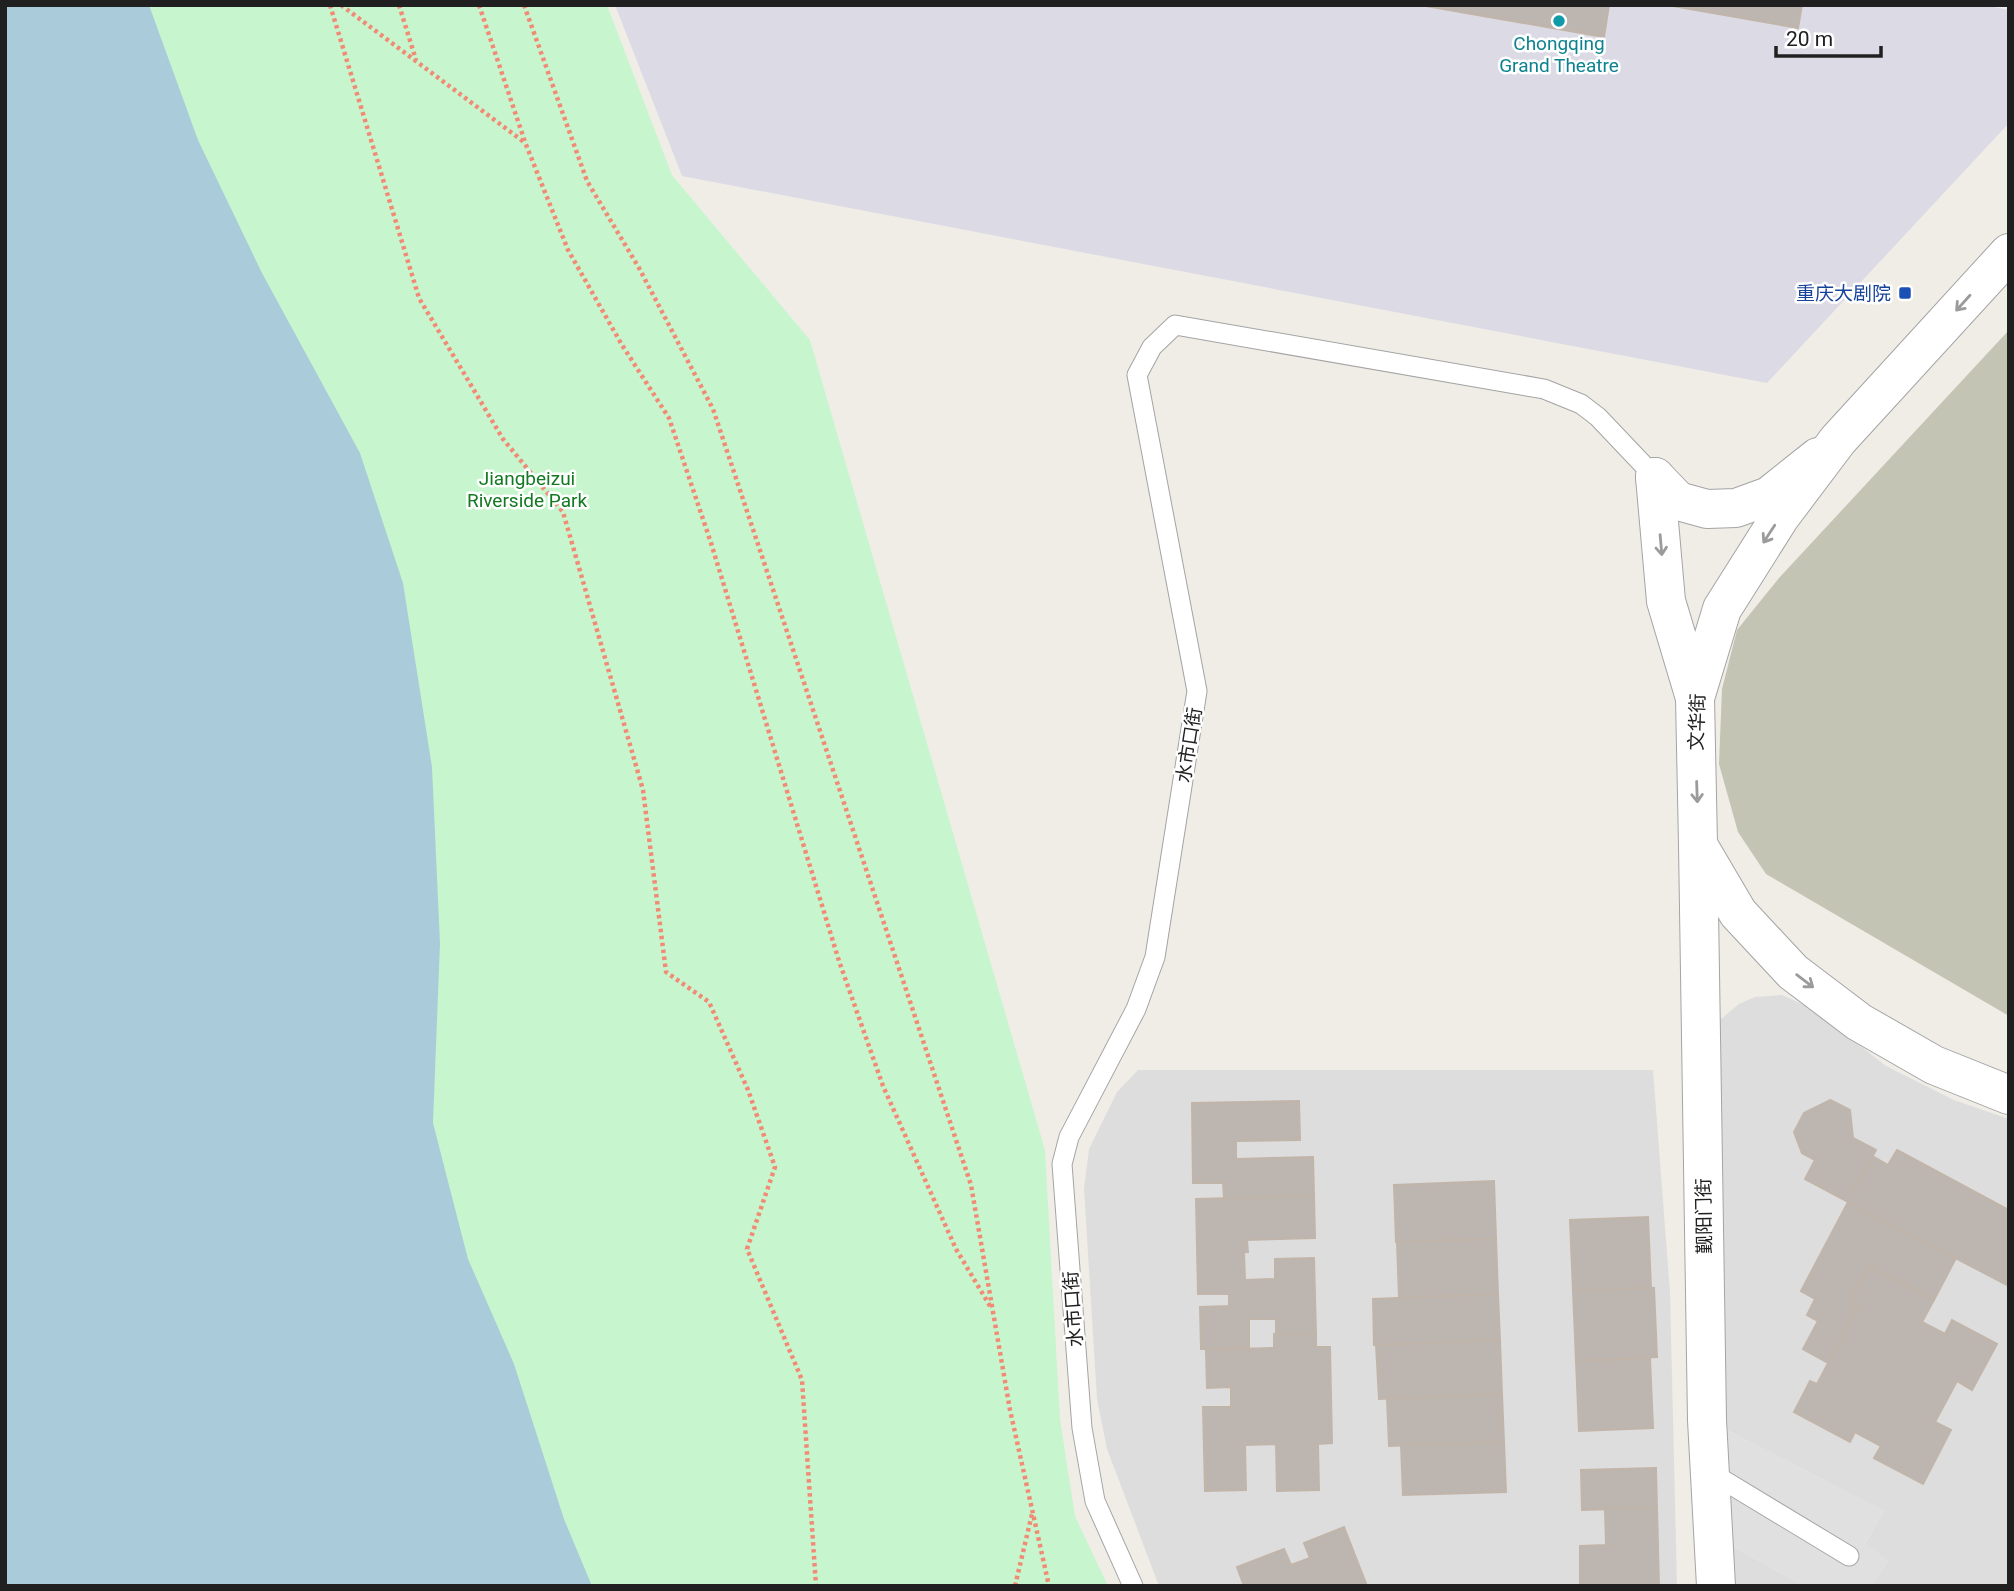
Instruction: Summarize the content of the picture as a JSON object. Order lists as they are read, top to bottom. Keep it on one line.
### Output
{"streets":{"street":["文华街","觐阳门街"],"lane":["水市口街"]},"crossings":[["文华街","觐阳门街"]],"parks":["Jiangbeizui Riverside Park"],"places":{"other":["Chongqing Grand Theatre"],"transit":["重庆大剧院"]},"scale_bar":"20 m"}
